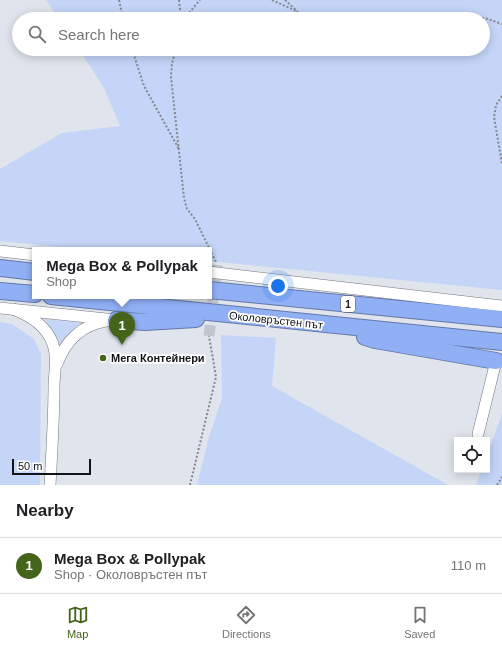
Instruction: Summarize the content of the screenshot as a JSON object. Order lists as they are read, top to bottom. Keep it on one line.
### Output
{"streets":{"highway":["1","Околовръстен път"]},"places":["Мега Контейнери"],"scale_bar":"50 m","page":{"search":"Search here","popup":["Mega Box & Pollypak","Shop"],"pins":"1","scale":"50 m","heading":"Nearby","list":[{"mark":"1","name":"Mega Box & Pollypak","note":"Shop · Околовръстен път","value":"110 m"}],"nav":["Map","Directions","Saved"]}}
